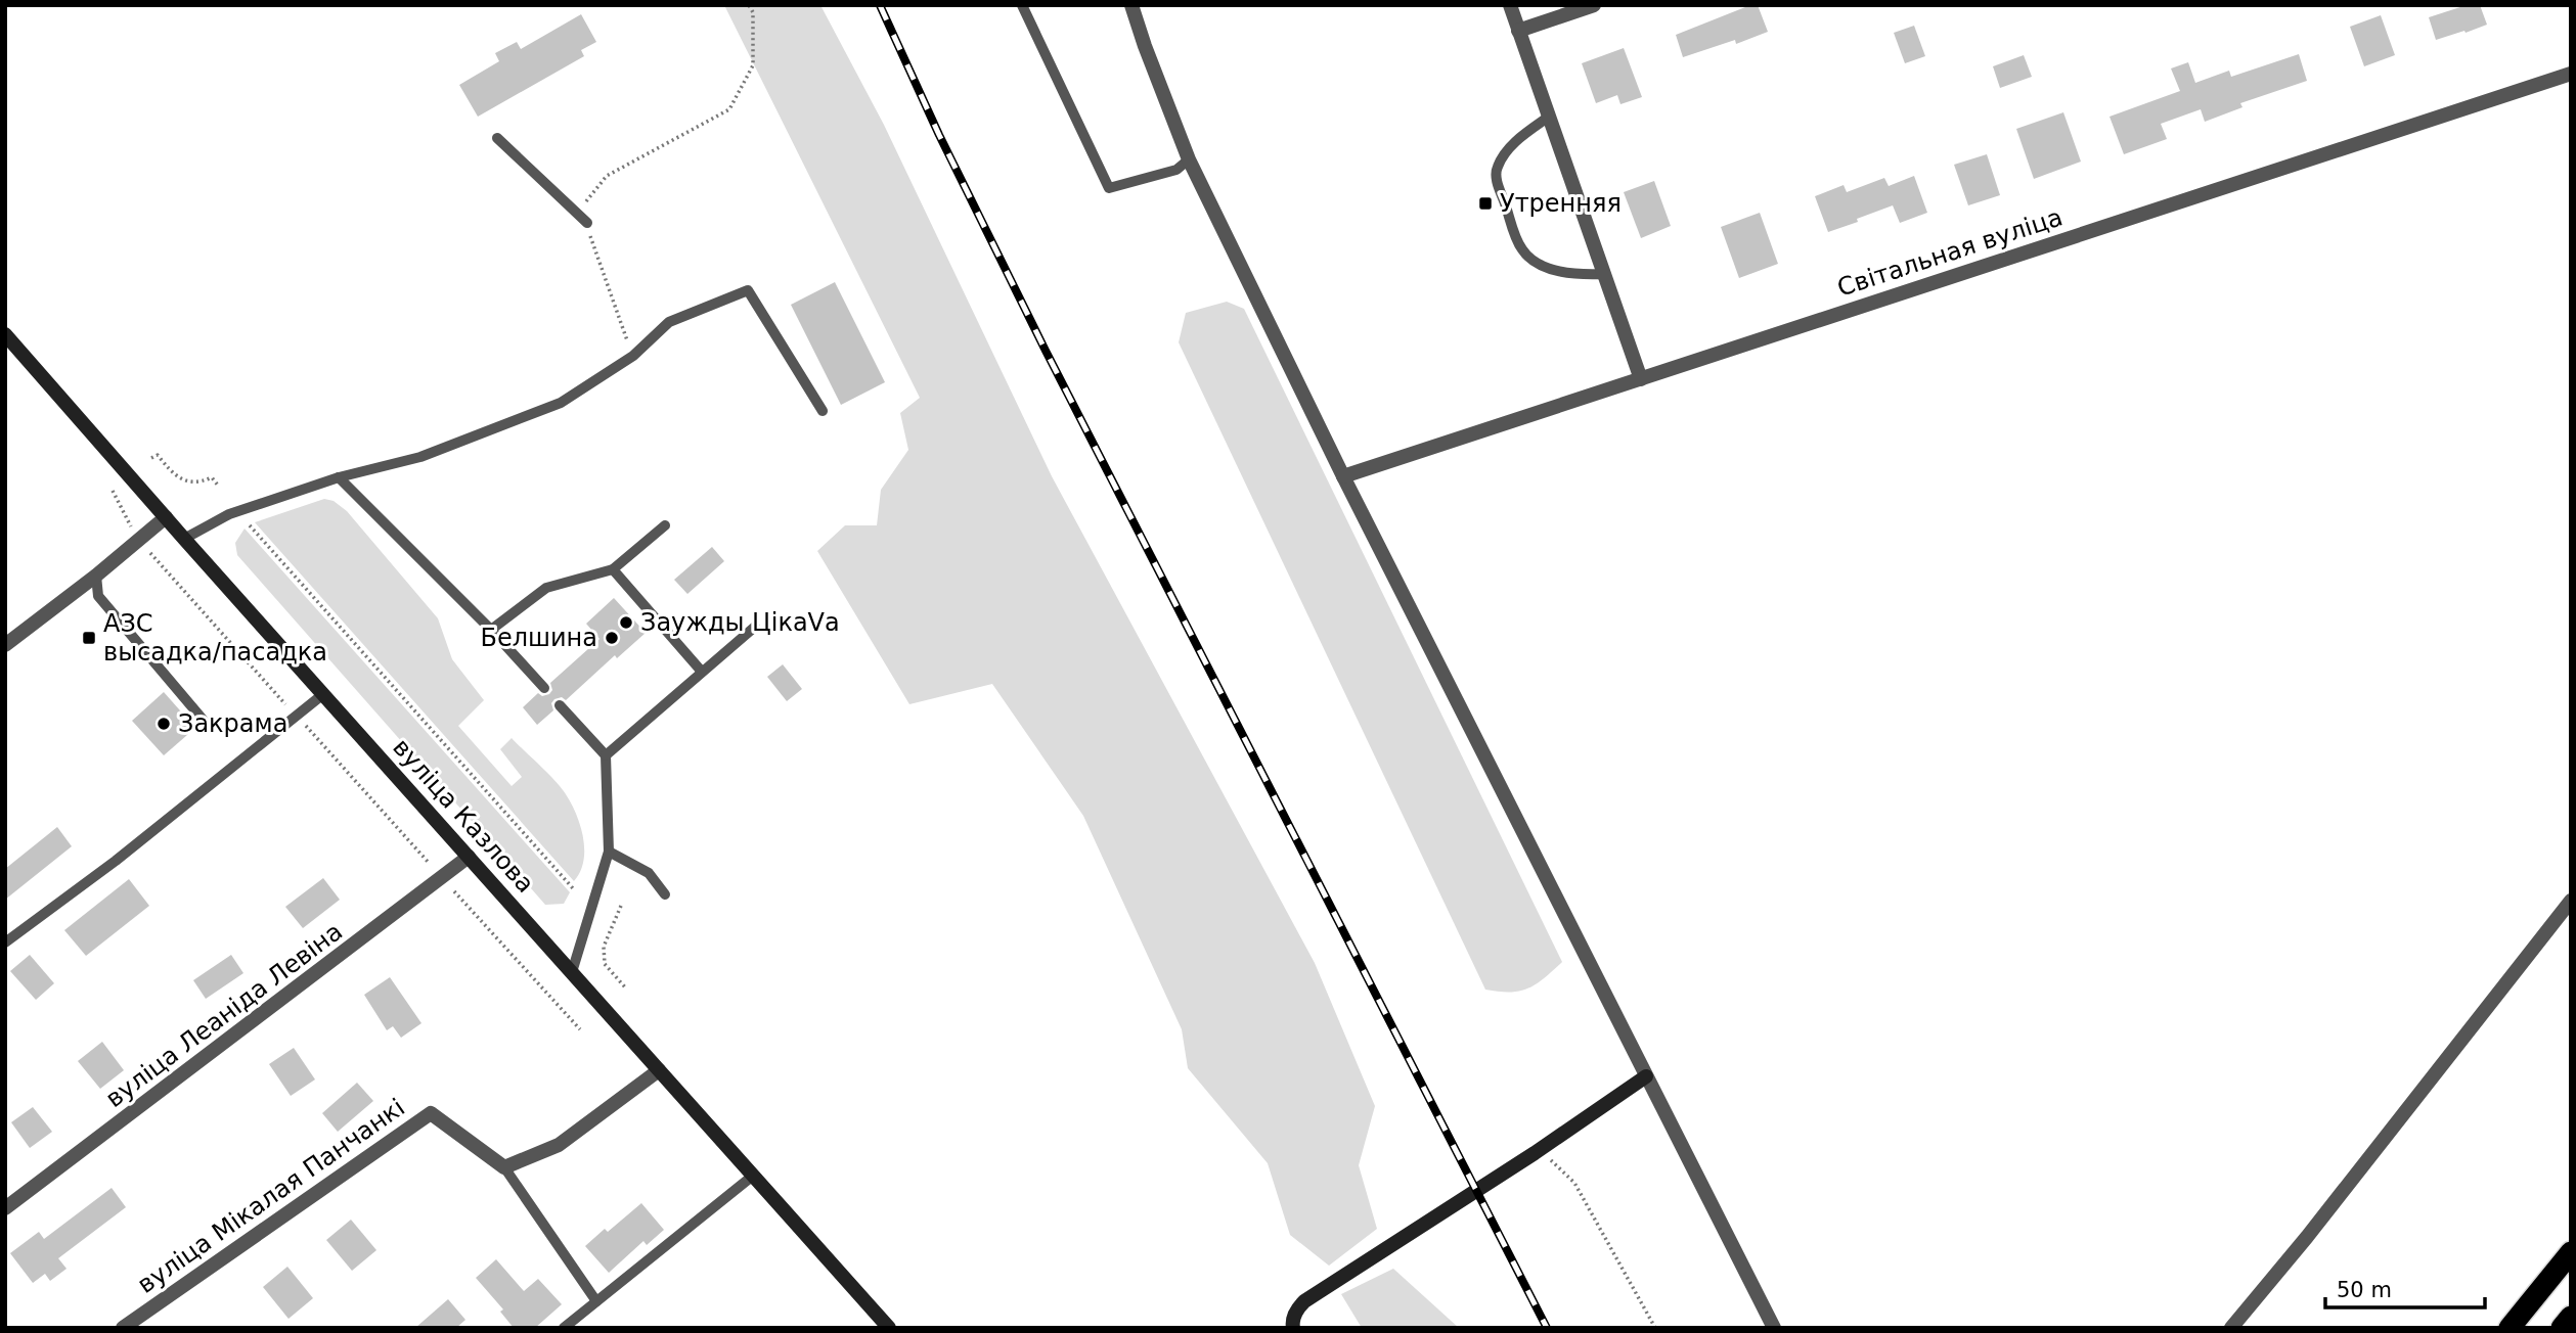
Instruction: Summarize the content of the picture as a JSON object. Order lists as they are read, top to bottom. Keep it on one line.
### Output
{"streets":{"main road":["вуліца Казлова"],"street":["Світальная вуліца","вуліца Леаніда Левіна","вуліца Мікалая Панчанкі"]},"crossings":[["вуліца Казлова","вуліца Леаніда Левіна"]],"places":{"transit":["Утренняя","АЗС высадка/пасадка"],"other":["Заужды ЦікаVа","Белшина","Закрама"]},"scale_bar":"50 m"}
